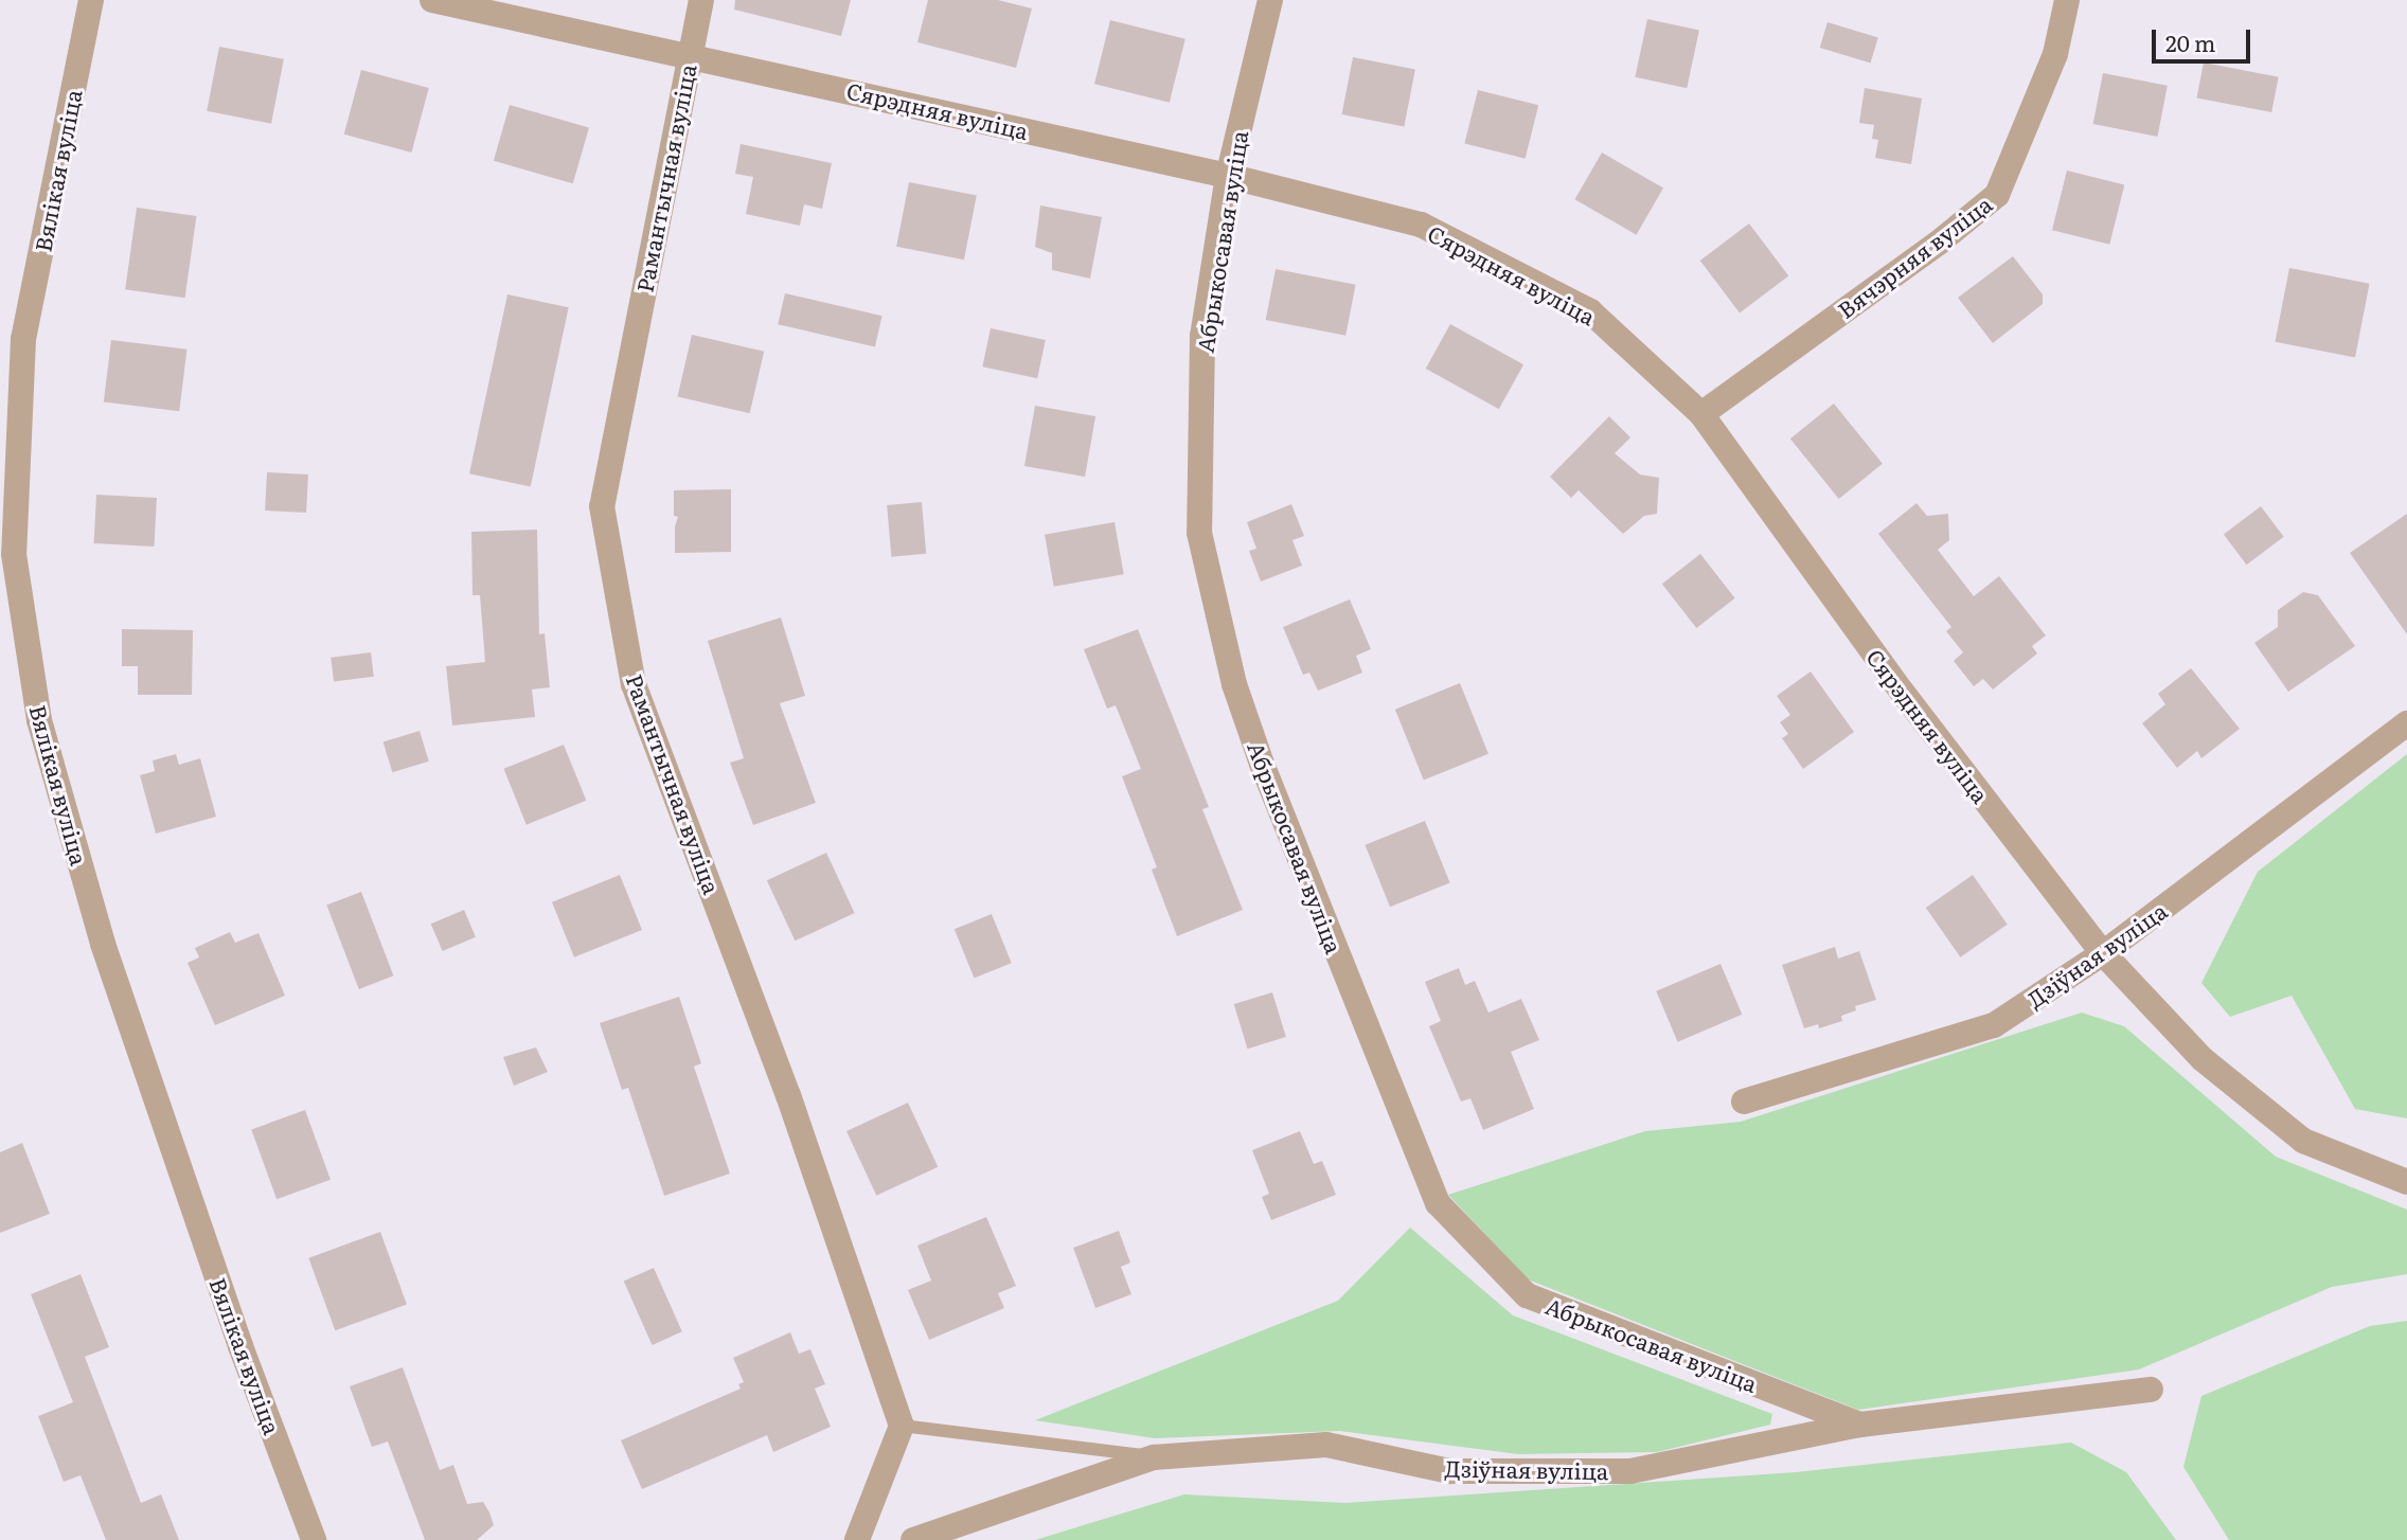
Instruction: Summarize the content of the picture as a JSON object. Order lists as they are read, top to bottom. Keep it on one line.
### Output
{"streets":{"street":["Сярэдняя вуліца","Вялікая вуліца","Рамантычная вуліца","Абрыкосавая вуліца","Вячэрняя вуліца","Дзіўная вуліца"]},"crossings":[["Сярэдняя вуліца","Рамантычная вуліца"],["Сярэдняя вуліца","Абрыкосавая вуліца"],["Сярэдняя вуліца","Вячэрняя вуліца"],["Сярэдняя вуліца","Дзіўная вуліца"],["Абрыкосавая вуліца","Дзіўная вуліца"]],"scale_bar":"20 m"}
